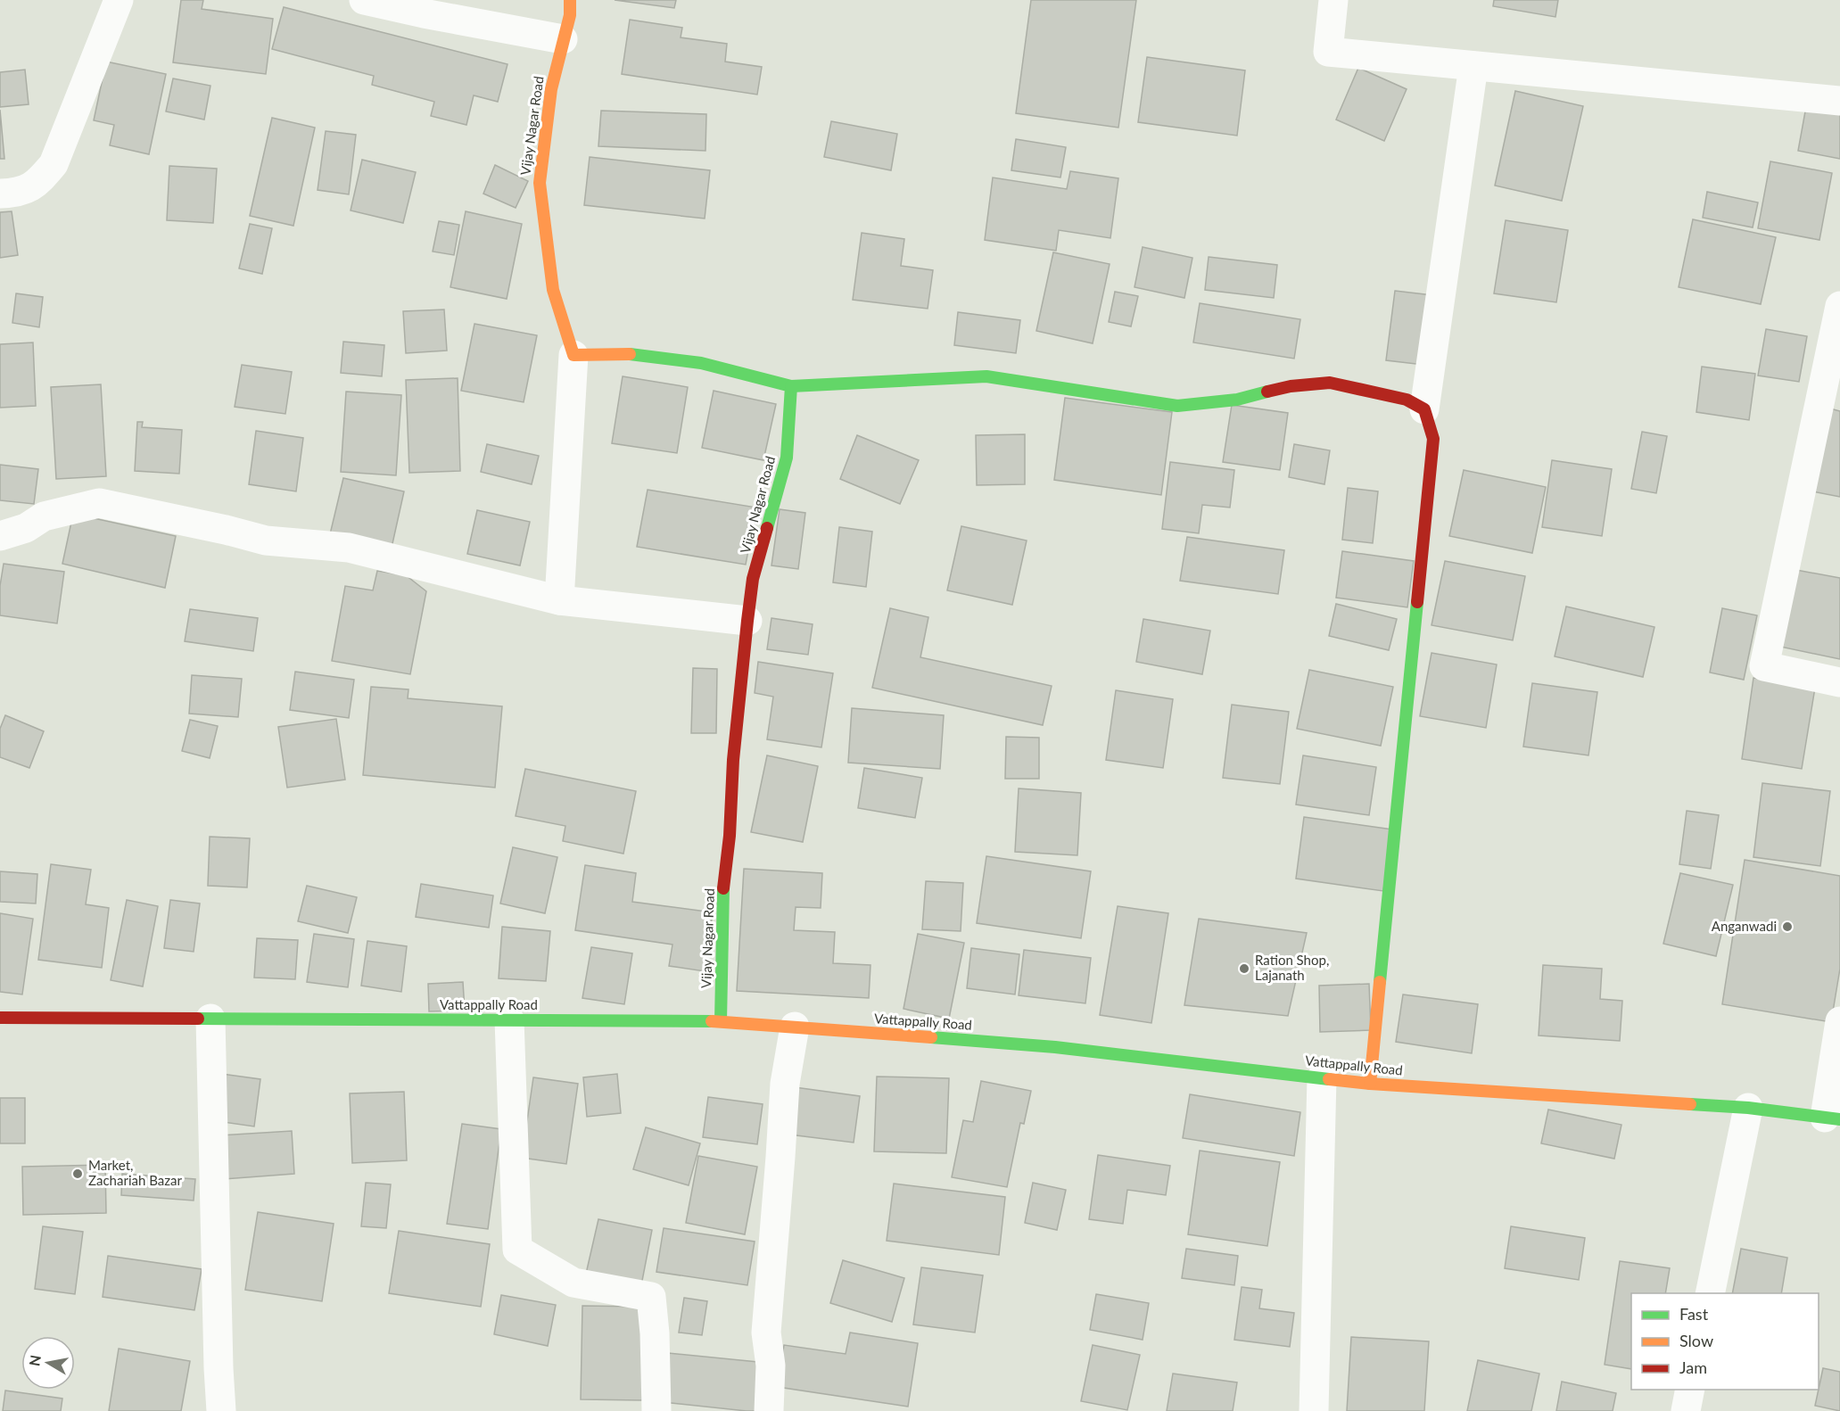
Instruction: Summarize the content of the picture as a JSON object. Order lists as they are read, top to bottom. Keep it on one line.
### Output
{"streets":{"street":["Vijay Nagar Road","Vattappally Road"]},"crossings":[["Vijay Nagar Road","Vattappally Road"]],"places":["Anganwadi","Ration Shop, Lajanath","Market, Zachariah Bazar"],"legend":["Fast","Slow","Jam"],"north":"left"}
